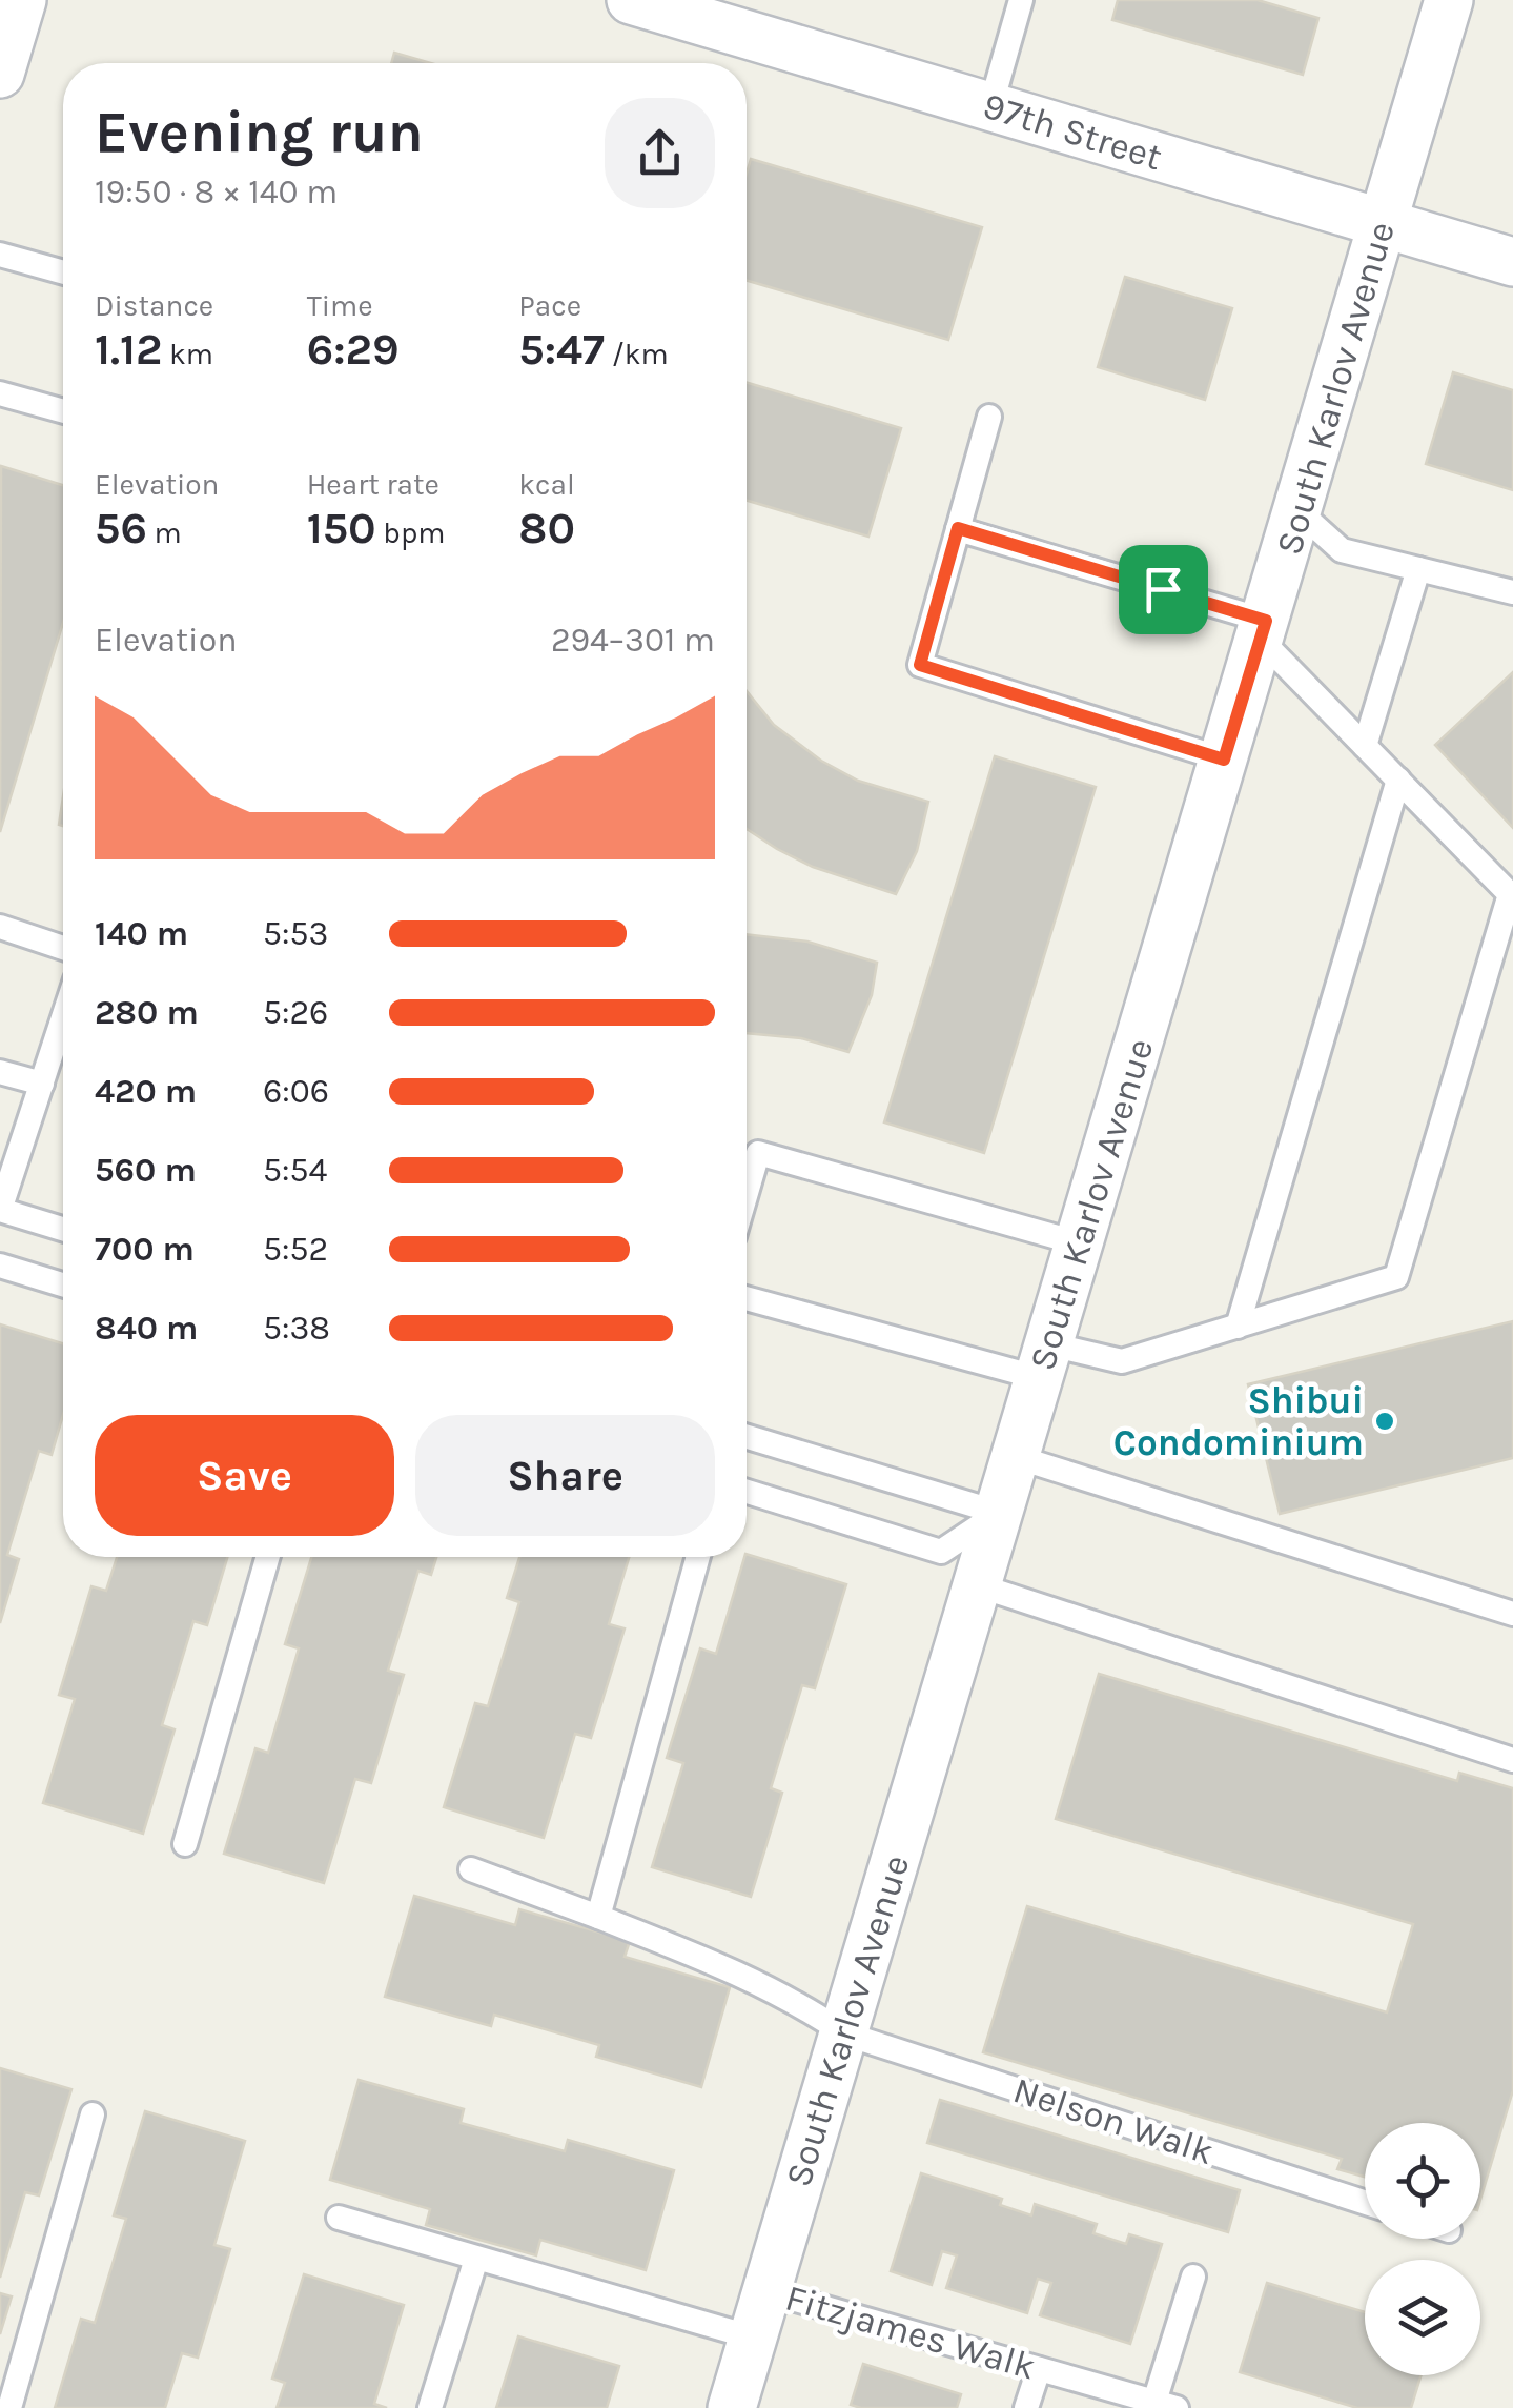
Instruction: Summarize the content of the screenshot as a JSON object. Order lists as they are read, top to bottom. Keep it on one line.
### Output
{"streets":{"street":["97th Street","South Karlov Avenue"],"lane":["Nelson Walk","Fitzjames Walk"]},"crossings":[["97th Street","South Karlov Avenue"],["South Karlov Avenue","Nelson Walk"],["South Karlov Avenue","Fitzjames Walk"]],"places":["Shibui Condominium"],"page":{"heading":["Evening run","19:50 · 8 × 140 m"],"stats":[["Distance","1.12 km"],["Time","6:29"],["Pace","5:47 /km"],["Elevation","56 m"],["Heart rate","150 bpm"],["kcal","80"]],"chart":["Elevation","294–301 m"],"list":[{"name":"140 m","note":"5:53"},{"name":"280 m","note":"5:26"},{"name":"420 m","note":"6:06"},{"name":"560 m","note":"5:54"},{"name":"700 m","note":"5:52"},{"name":"840 m","note":"5:38"}],"buttons":["Save","Share"]}}
